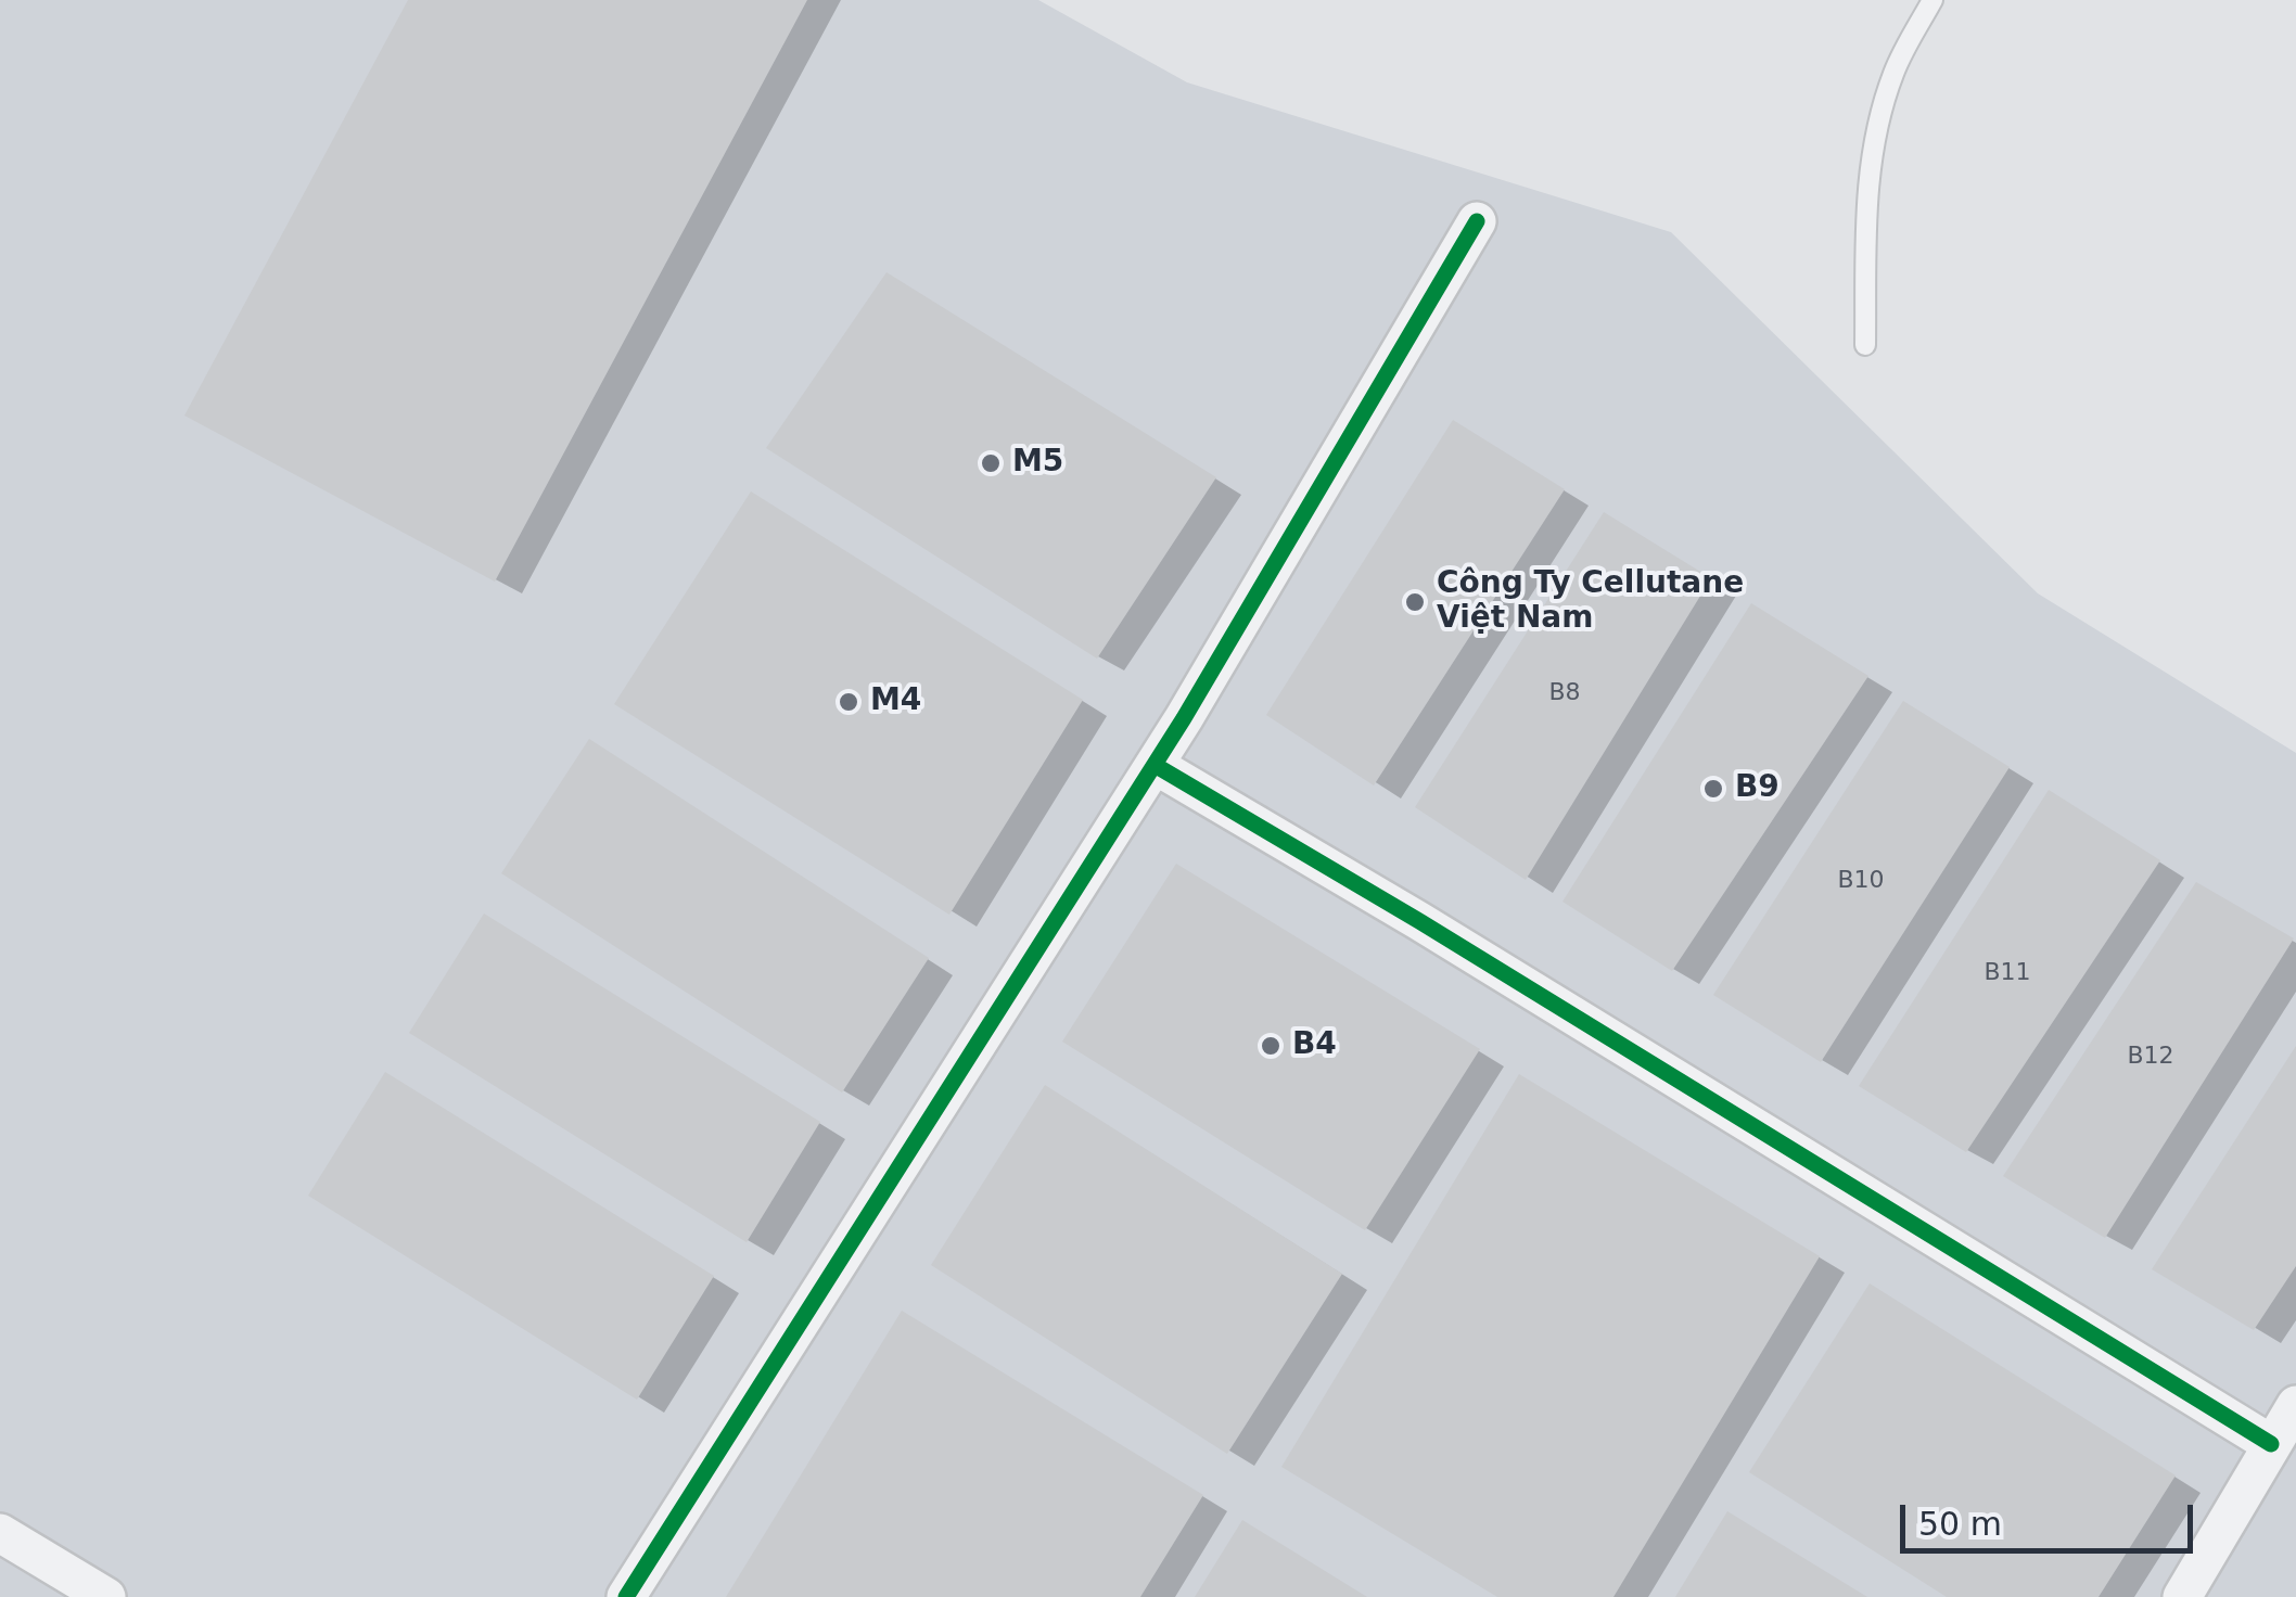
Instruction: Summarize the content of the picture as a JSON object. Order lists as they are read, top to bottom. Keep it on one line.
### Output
{"places":["M5","Công Ty Cellutane Việt Nam","M4","B9","B4"],"house_numbers":["B8","B10","B11","B12"],"scale_bar":"50 m"}
